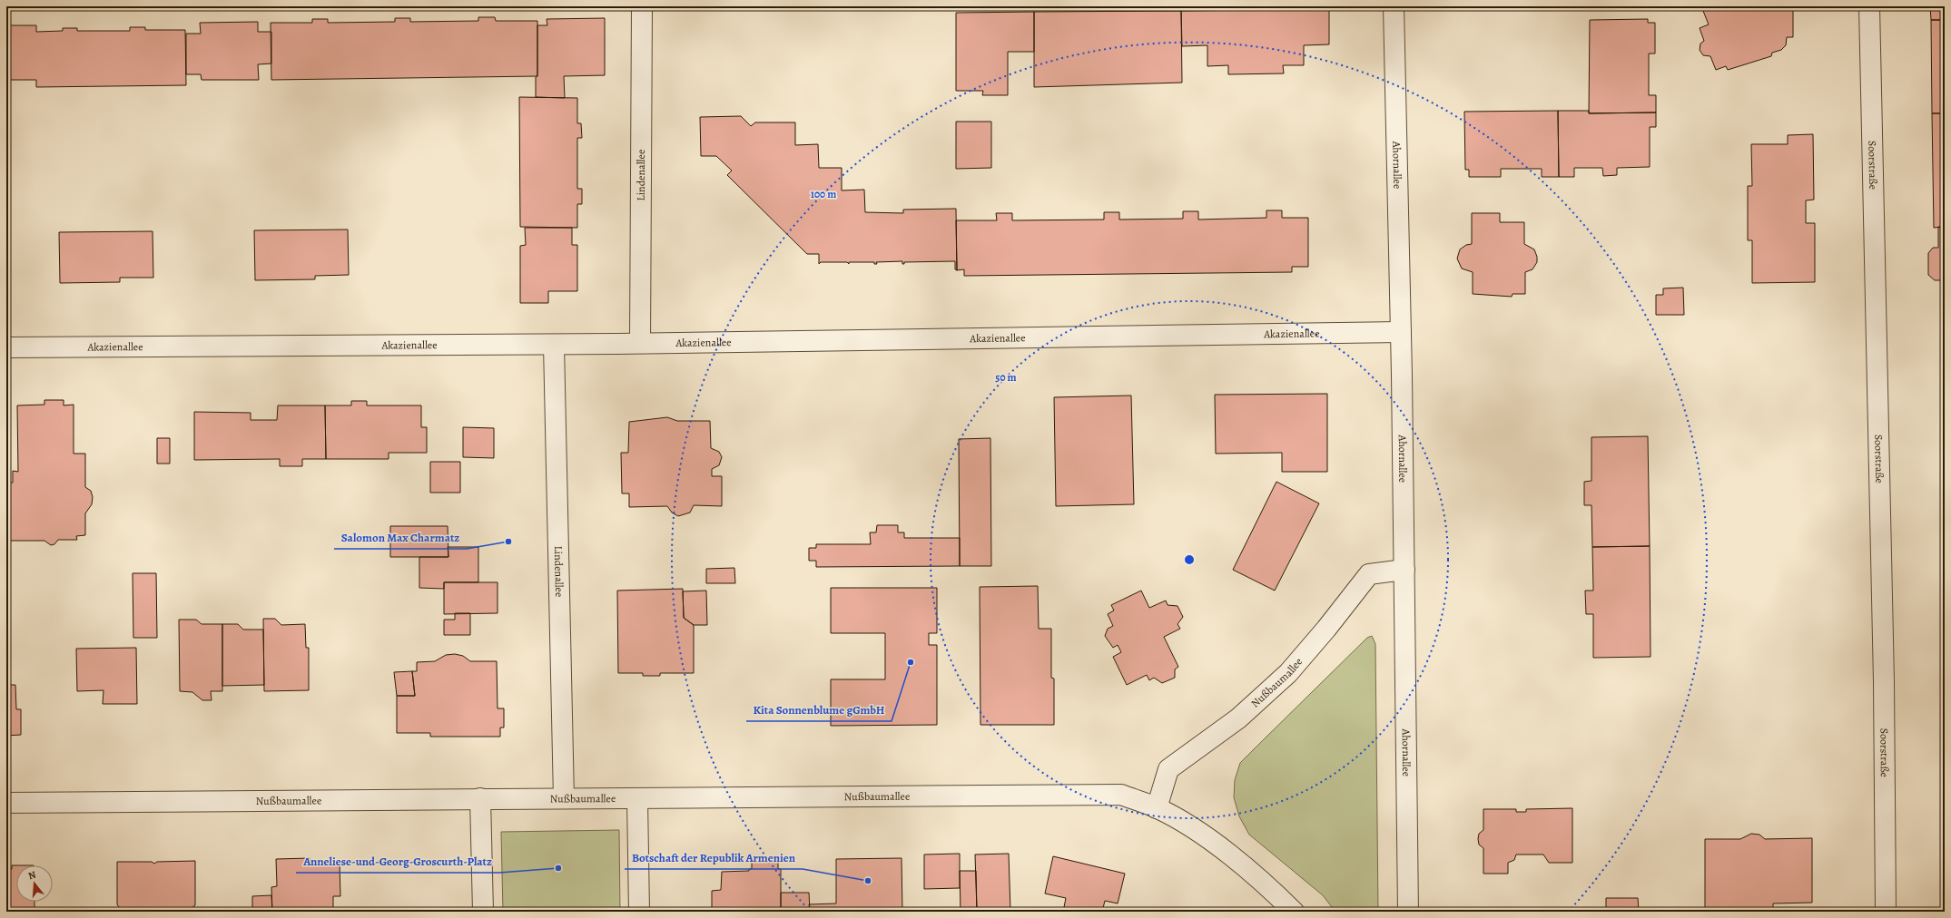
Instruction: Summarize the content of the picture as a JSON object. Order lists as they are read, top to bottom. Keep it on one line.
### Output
{"streets":{"street":["Ahornallee","Soorstraße","Lindenallee","Akazienallee","Nußbaumallee"]},"crossings":[["Ahornallee","Akazienallee"],["Ahornallee","Nußbaumallee"],["Lindenallee","Akazienallee"],["Lindenallee","Nußbaumallee"]],"places":["Salomon Max Charmatz","Kita Sonnenblume gGmbH","Anneliese-und-Georg-Groscurth-Platz","Botschaft der Republik Armenien"],"north":"top","rings":["100 m","50 m"]}
